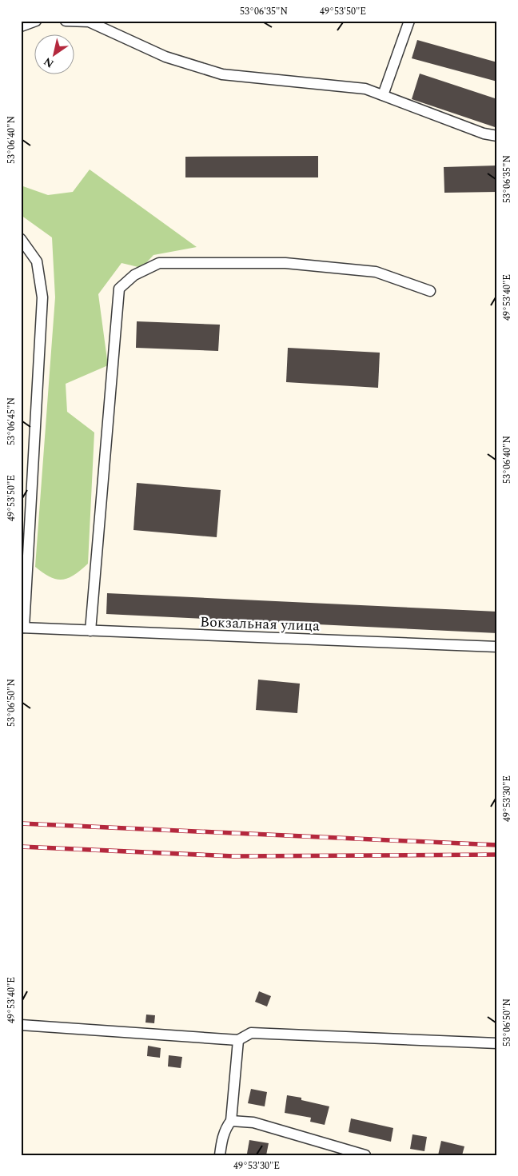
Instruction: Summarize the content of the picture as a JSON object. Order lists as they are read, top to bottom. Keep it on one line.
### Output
{"streets":{"street":["Вокзальная улица"]},"north":"bottom left","coordinates":["53°06'35\"N","49°53'50\"E","53°06'40\"N","49°53'40\"E","53°06'45\"N","53°06'50\"N","49°53'30\"E"]}
